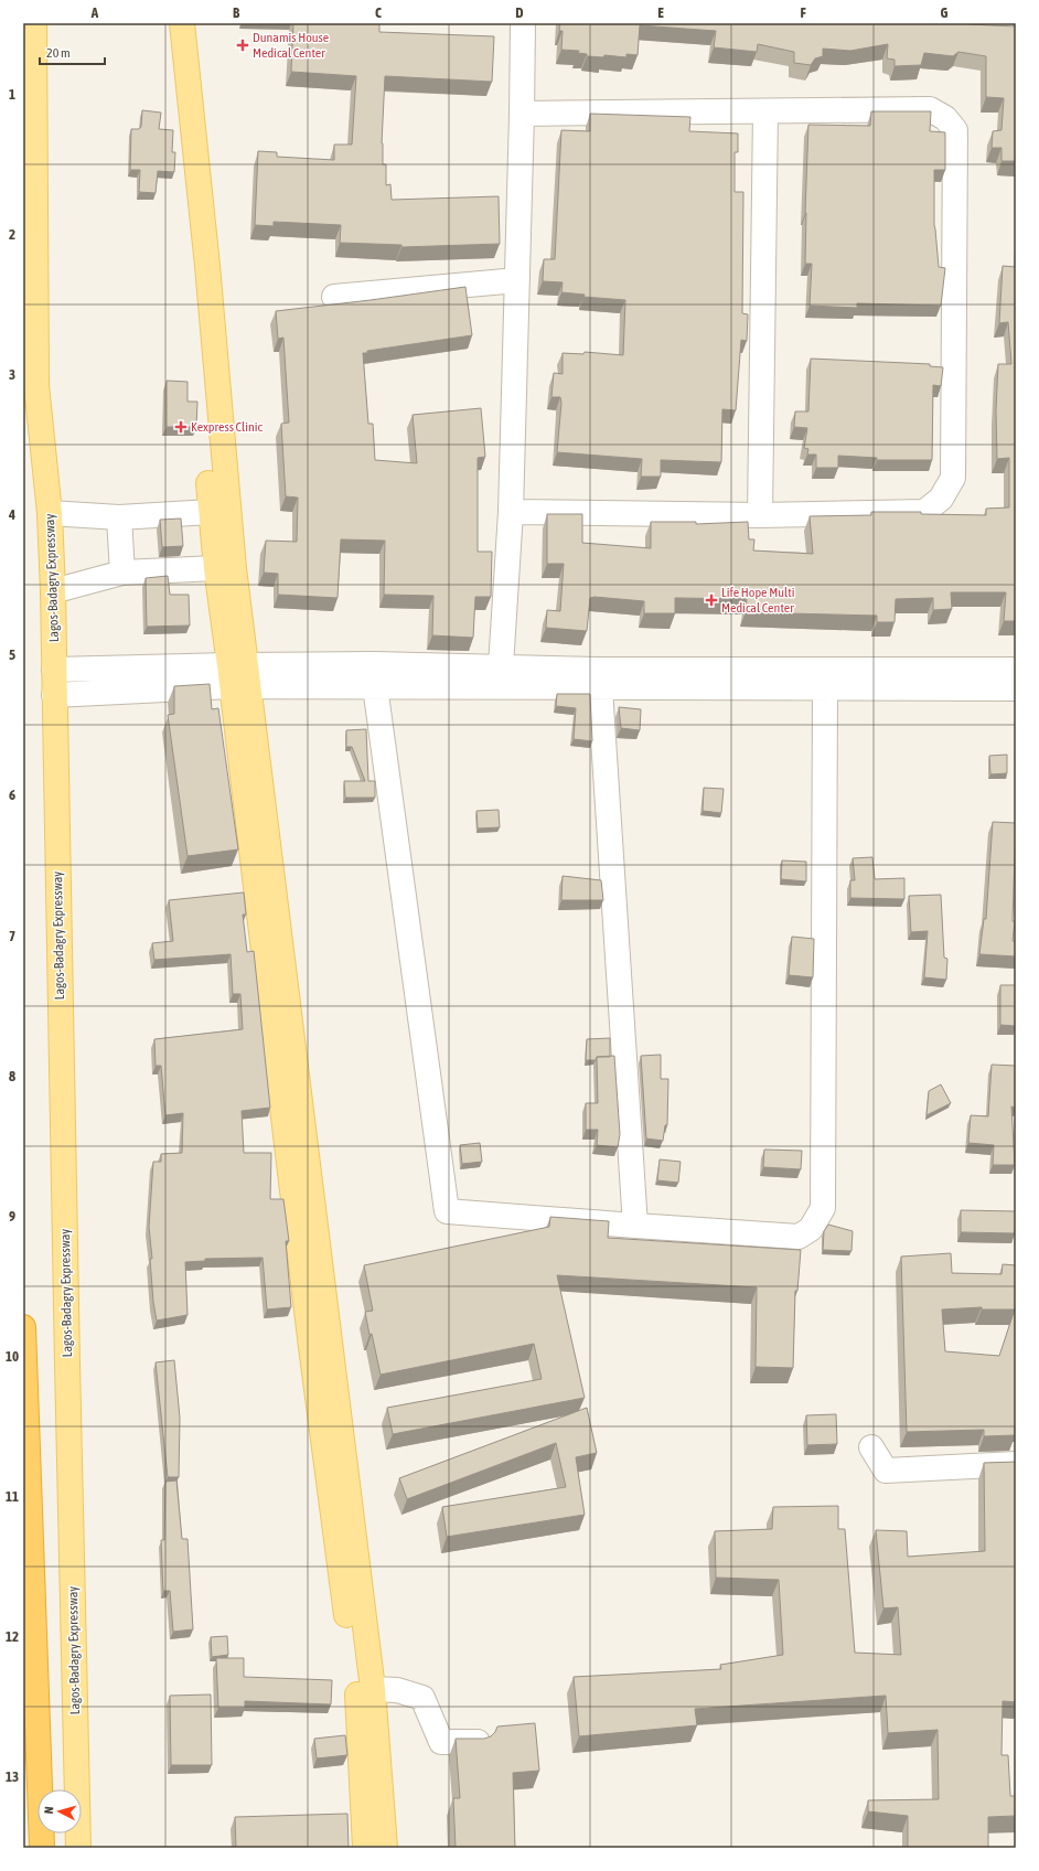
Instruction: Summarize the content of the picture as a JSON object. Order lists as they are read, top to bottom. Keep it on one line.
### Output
{"streets":{"main road":["Lagos-Badagry Expressway"]},"places":{"health":["Dunamis House Medical Center","Kexpress Clinic","Life Hope Multi Medical Center"]},"scale_bar":"20 m","north":"left","grid":{"columns":["A","B","C","D","E","F","G"],"rows":["1","2","3","4","5","6","7","8","9","10","11","12","13"]}}
